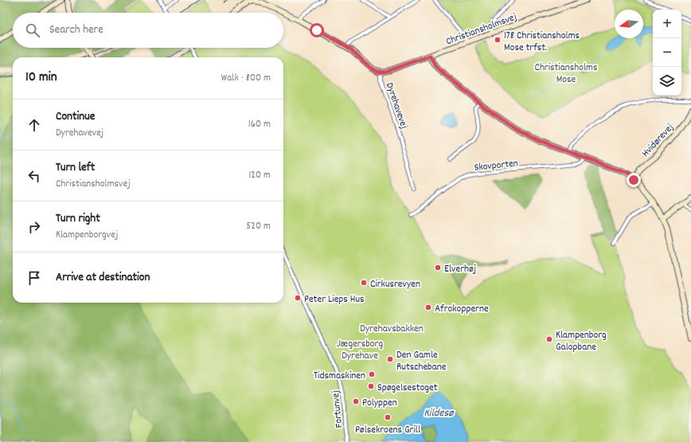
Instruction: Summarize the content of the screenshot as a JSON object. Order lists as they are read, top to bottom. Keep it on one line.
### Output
{"streets":{"street":["Christiansholmsvej","Dyrehavevej","Hvidørevej","Skovporten","Fortunvej"]},"crossings":[["Christiansholmsvej","Dyrehavevej"]],"water":["Kildesø"],"parks":["Christiansholms Mose","Dyrehavsbakken","Jægersborg Dyrehave"],"places":["178 Christiansholms Mose trfst.","Elverhøj","Cirkusrevyen","Peter Lieps Hus","Afrokopperne","Klampenborg Galopbane","Den Gamle Rutschebane","Tidsmaskinen","Spøgelsestoget","Polyppen","Pølsekroens Grill"],"north":"left","page":{"map_buttons":["+","−"],"search":"Search here","heading":["10 min","Walk · 800 m"],"list":[["Continue","Dyrehavevej","160 m"],["Turn left","Christiansholmsvej","120 m"],["Turn right","Klampenborgvej","520 m"],"Arrive at destination"]}}
